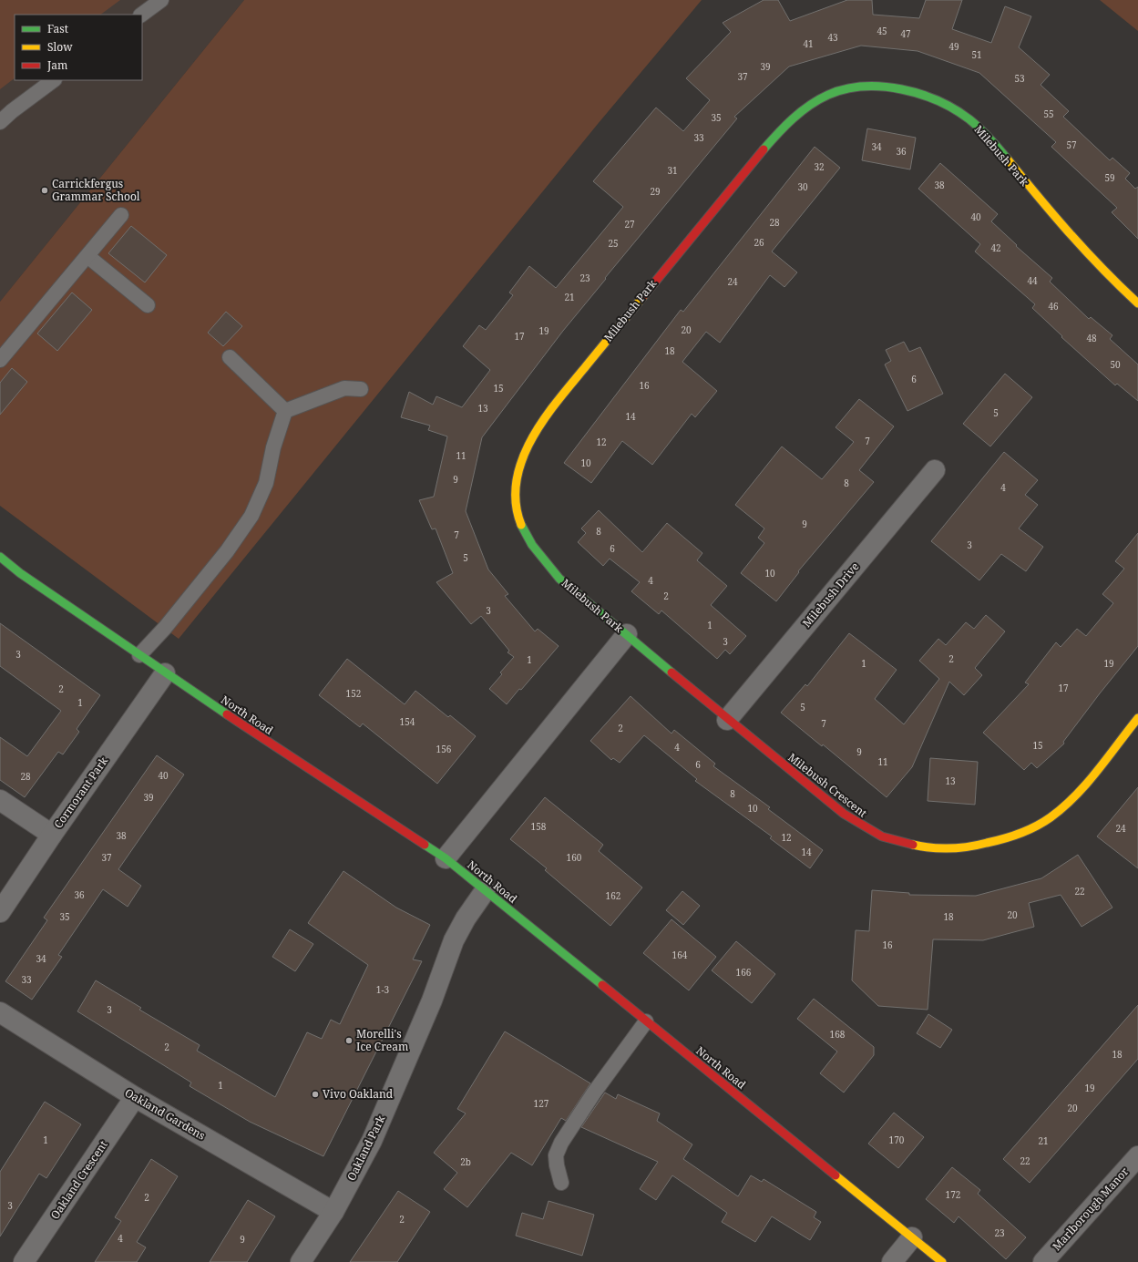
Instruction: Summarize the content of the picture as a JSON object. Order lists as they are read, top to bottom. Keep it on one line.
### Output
{"streets":{"street":["Milebush Park","Milebush Drive","North Road","Milebush Crescent","Cormorant Park","Oakland Gardens","Oakland Park","Oakland Crescent","Marlborough Manor"]},"crossings":[["Milebush Park","North Road"],["Milebush Park","Milebush Crescent"],["Milebush Drive","Milebush Crescent"],["North Road","Cormorant Park"],["North Road","Oakland Park"],["Oakland Gardens","Oakland Park"],["Oakland Gardens","Oakland Crescent"]],"places":["Carrickfergus Grammar School","Morelli's Ice Cream","Vivo Oakland"],"house_numbers":["45","47","43","41","49","51","39","37","53","55","35","33","57","34","36","32","31","59","38","30","29","40","28","27","26","25","42","23","44","24","21","46","20","19","17","48","18","50","6","16","15","13","5","14","7","12","11","10","9","8","4","9","8","7","3","6","5","10","4","2","3","1","3","3","2","1","1","19","17","2","152","1","5","154","7","2","15","4","156","9","11","6","40","28","13","8","39","10","158","24","38","12","14","37","160","22","36","162","20","35","18","16","164","34","166","33","1-3","3","168","2","18","1","19","127","20","1","170","21","22","2b","172","2","3","2","23","4","9"],"legend":["Fast","Slow","Jam"]}
